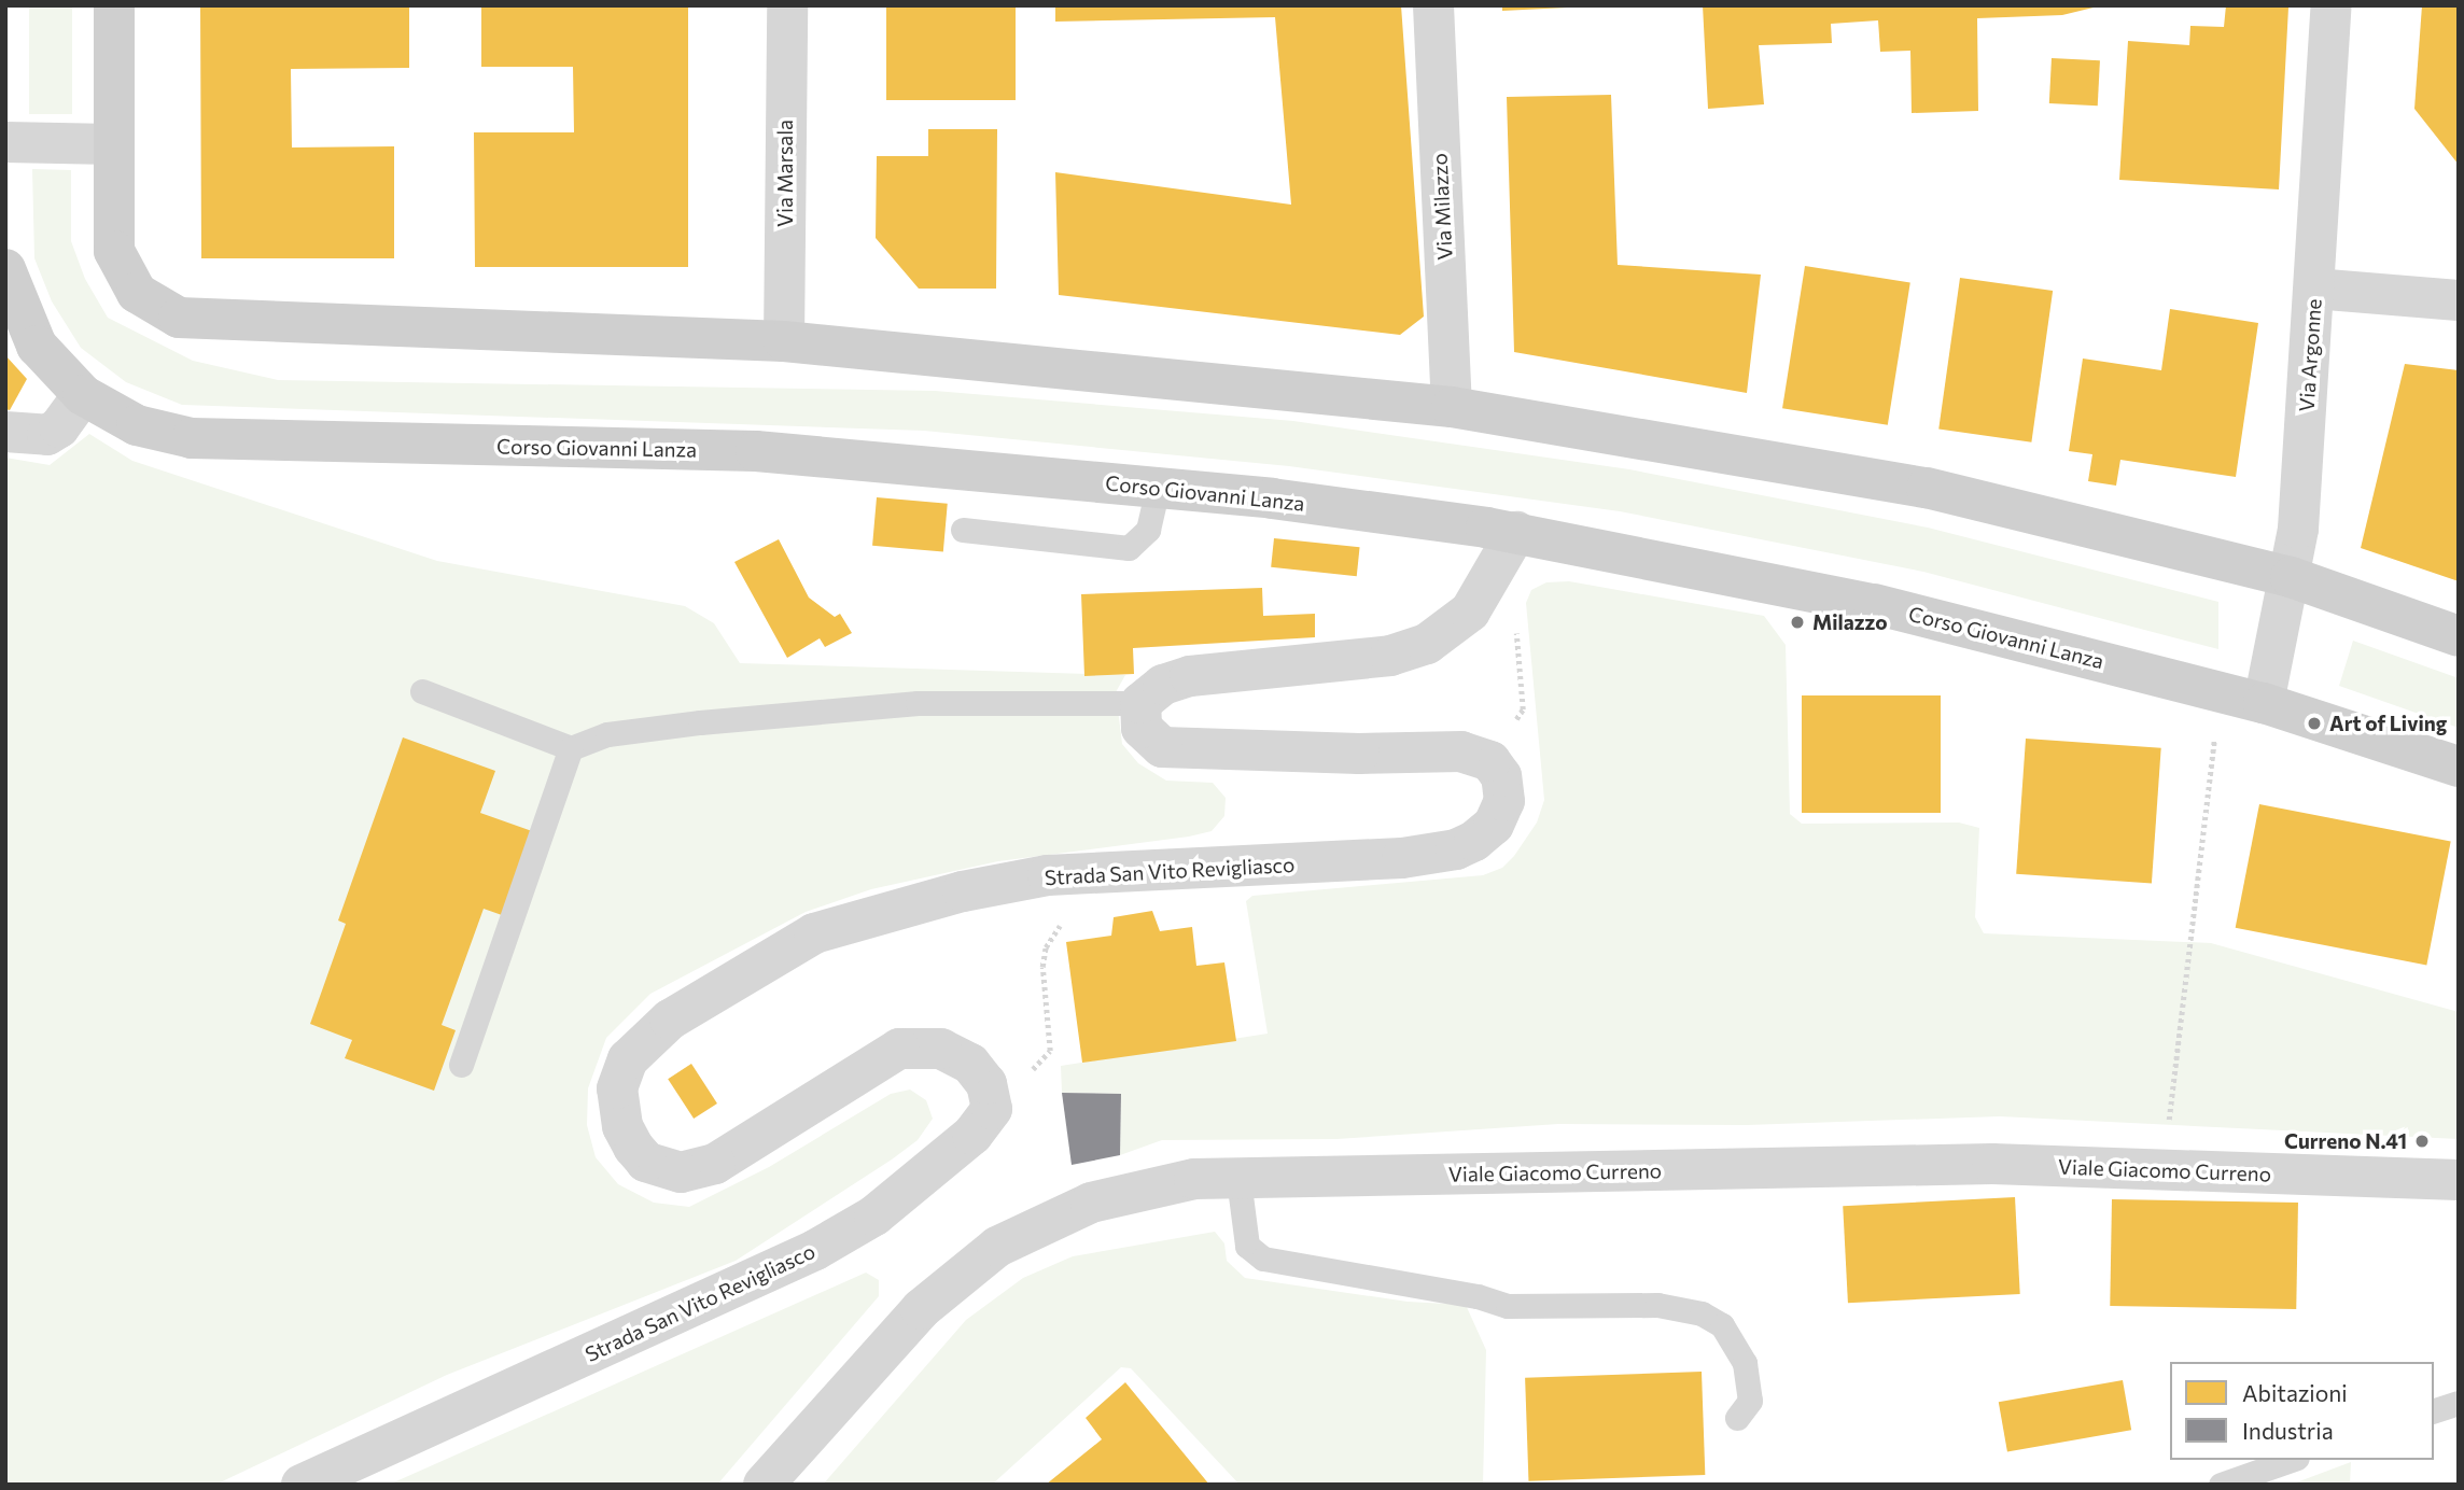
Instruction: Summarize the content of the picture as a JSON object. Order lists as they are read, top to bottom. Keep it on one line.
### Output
{"streets":{"street":["Via Marsala","Via Milazzo","Via Argonne","Corso Giovanni Lanza","Strada San Vito Revigliasco","Viale Giacomo Curreno"]},"crossings":[["Via Argonne","Corso Giovanni Lanza"]],"places":["Milazzo","Art of Living","Curreno N.41"],"legend":["Abitazioni","Industria"]}
